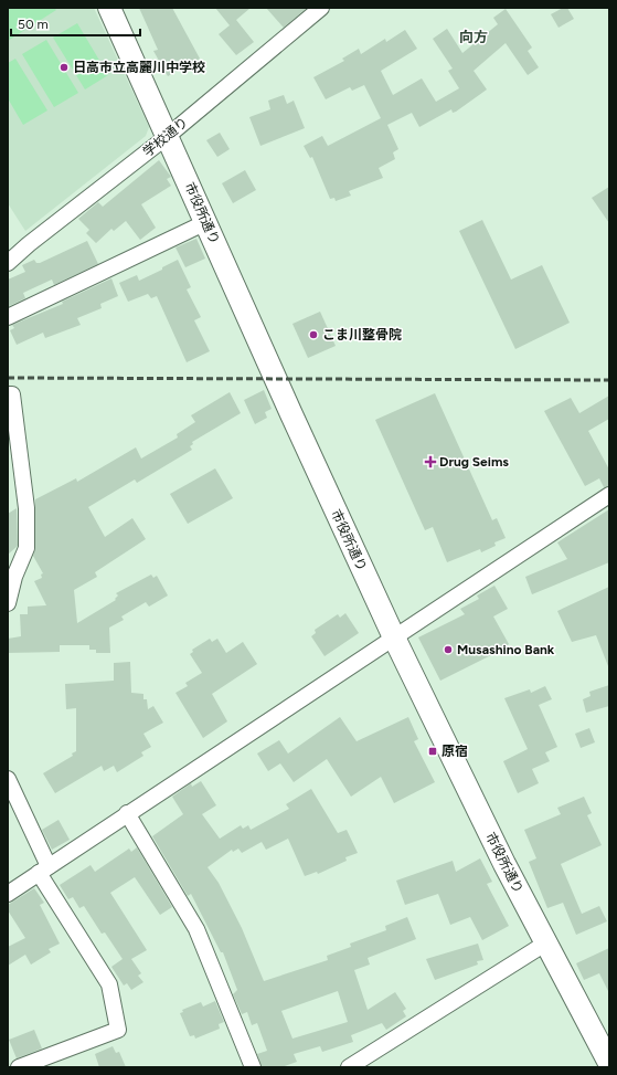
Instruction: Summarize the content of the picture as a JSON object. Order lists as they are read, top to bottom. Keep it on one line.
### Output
{"streets":{"street":["学校通り","市役所通り"]},"crossings":[["学校通り","市役所通り"]],"districts":["向方"],"places":{"other":["日高市立高麗川中学校","こま川整骨院","Musashino Bank"],"health":["Drug Seims"],"transit":["原宿"]},"scale_bar":"50 m"}
